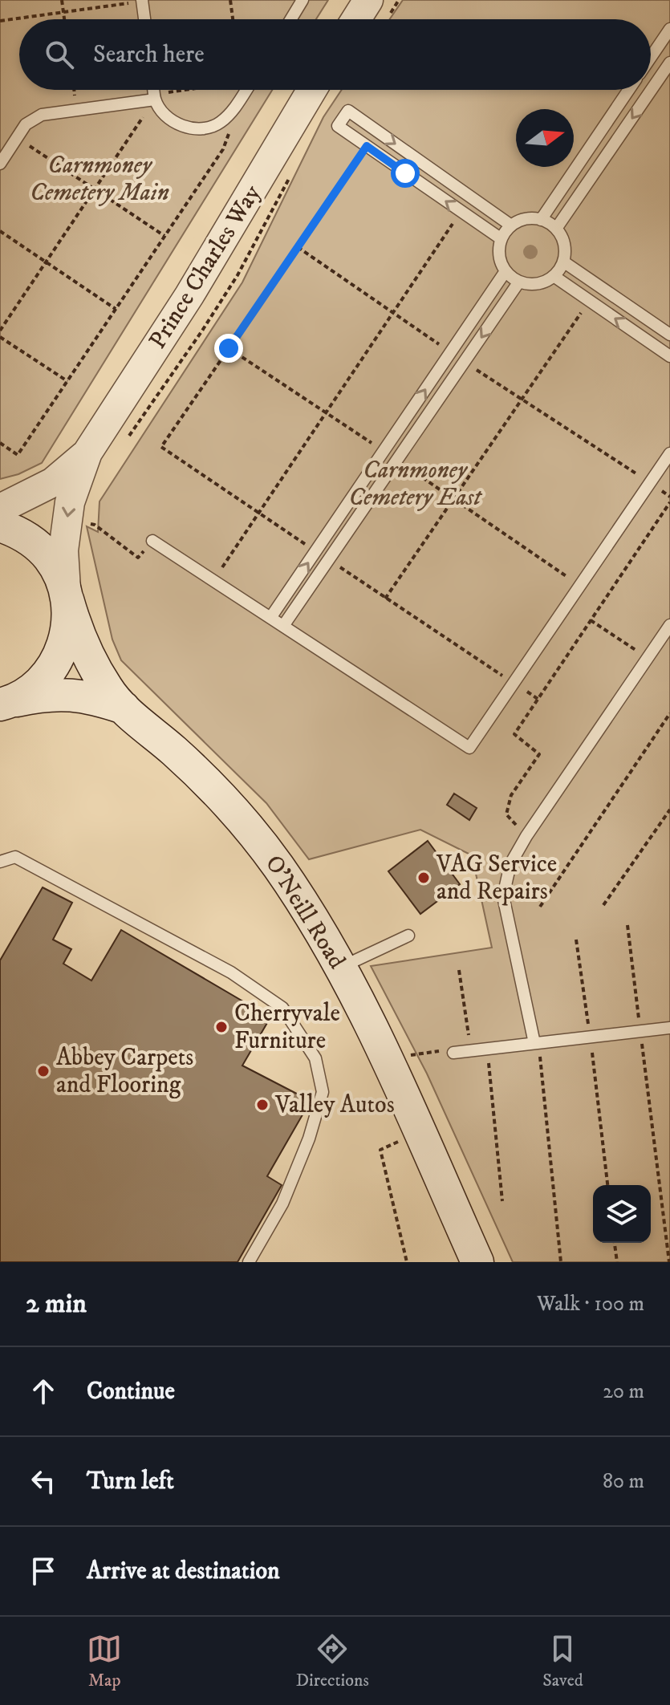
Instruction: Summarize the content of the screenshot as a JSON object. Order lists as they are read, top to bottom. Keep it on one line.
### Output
{"streets":{"main road":["O'Neill Road"],"street":["Prince Charles Way"]},"crossings":[["Prince Charles Way","O'Neill Road"]],"parks":["Carnmoney Cemetery Main","Carnmoney Cemetery East"],"places":["VAG Service and Repairs","Cherryvale Furniture","Abbey Carpets and Flooring","Valley Autos"],"north":"right","page":{"search":"Search here","heading":["2 min","Walk · 100 m"],"list":[["Continue","20 m"],["Turn left","80 m"],"Arrive at destination"],"nav":["Map","Directions","Saved"]}}
